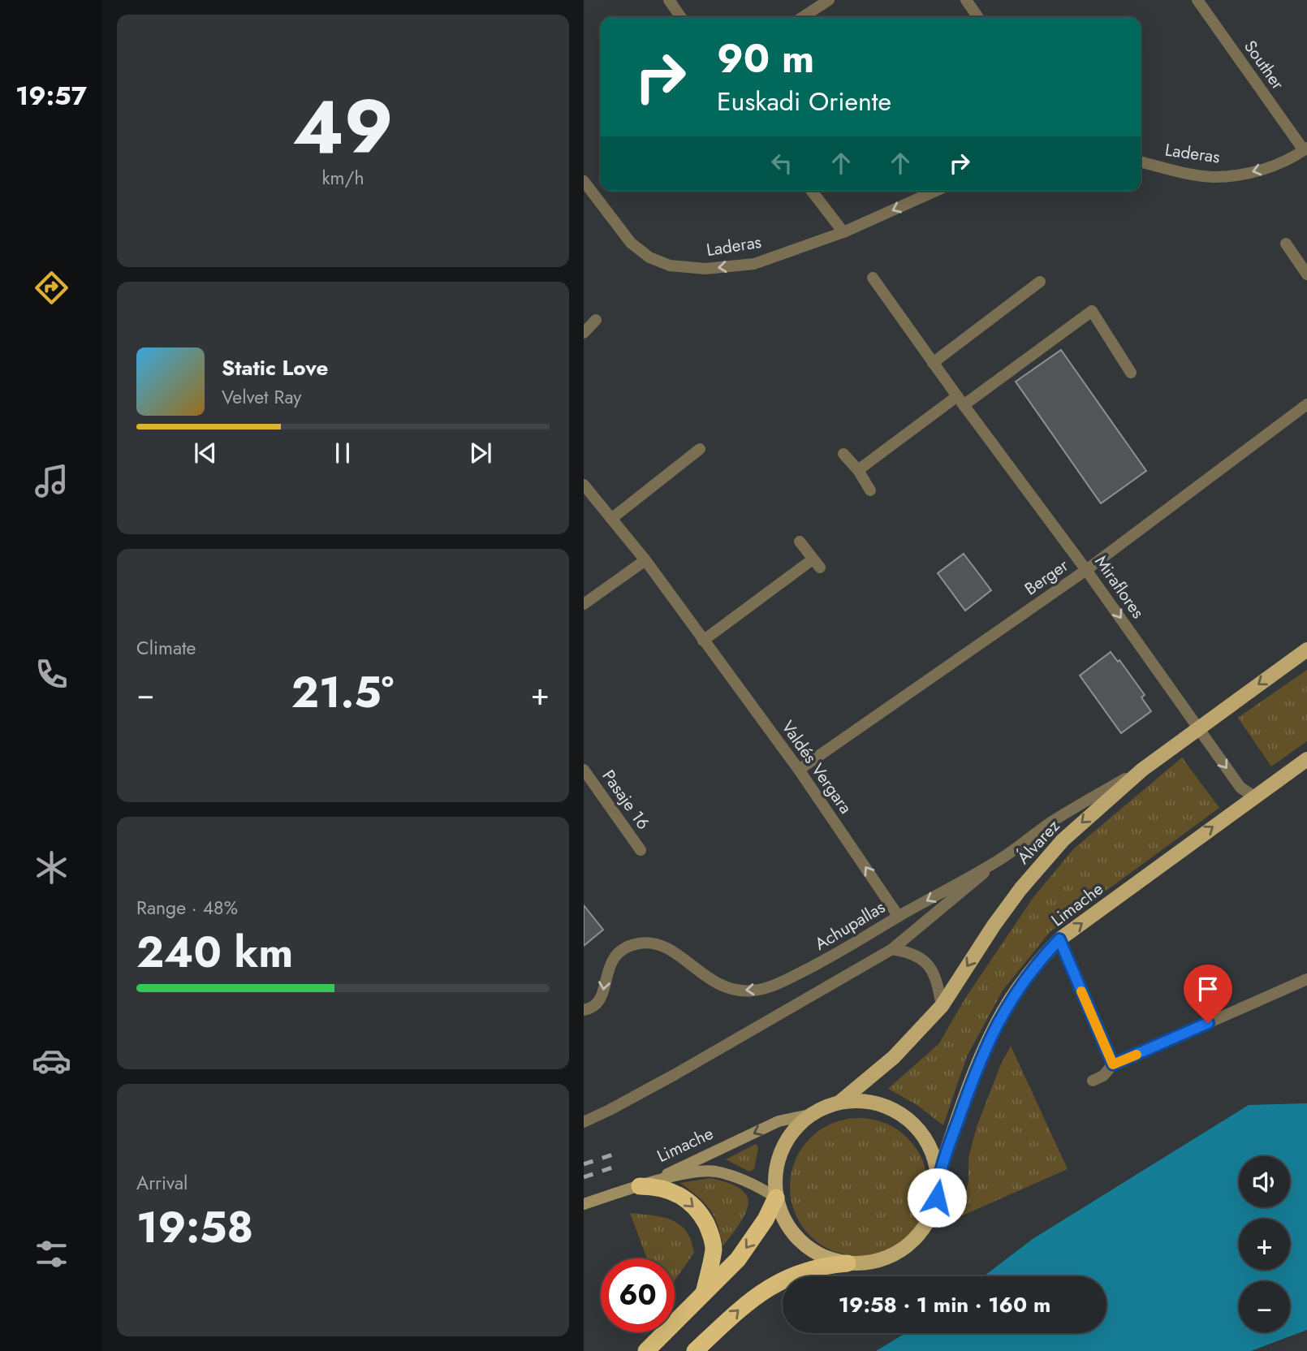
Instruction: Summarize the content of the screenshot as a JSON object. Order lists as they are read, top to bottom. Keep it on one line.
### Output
{"streets":{"main road":["Álvarez","Limache"],"street":["Souther","Laderas","Berger","Miraflores","Valdés Vergara","Pasaje 16","Achupallas"]},"crossings":[["Souther","Laderas"],["Berger","Miraflores"],["Berger","Valdés Vergara"],["Miraflores","Álvarez"],["Miraflores","Limache"],["Valdés Vergara","Achupallas"],["Álvarez","Limache"],["Álvarez","Achupallas"]],"one_way":["Laderas","Miraflores","Álvarez"],"page":{"tabs":"19:57","tile":[["49","km/h"],"Climate",["Range · 48%","240 km"],["Arrival","19:58"]],"turn":["90 m","Euskadi Oriente"],"song":["Static Love","Velvet Ray"],"heat":["−","21.5°","+"],"map_buttons":["+","−"],"limit":"60","trip":"19:58 · 1 min · 160 m"}}
